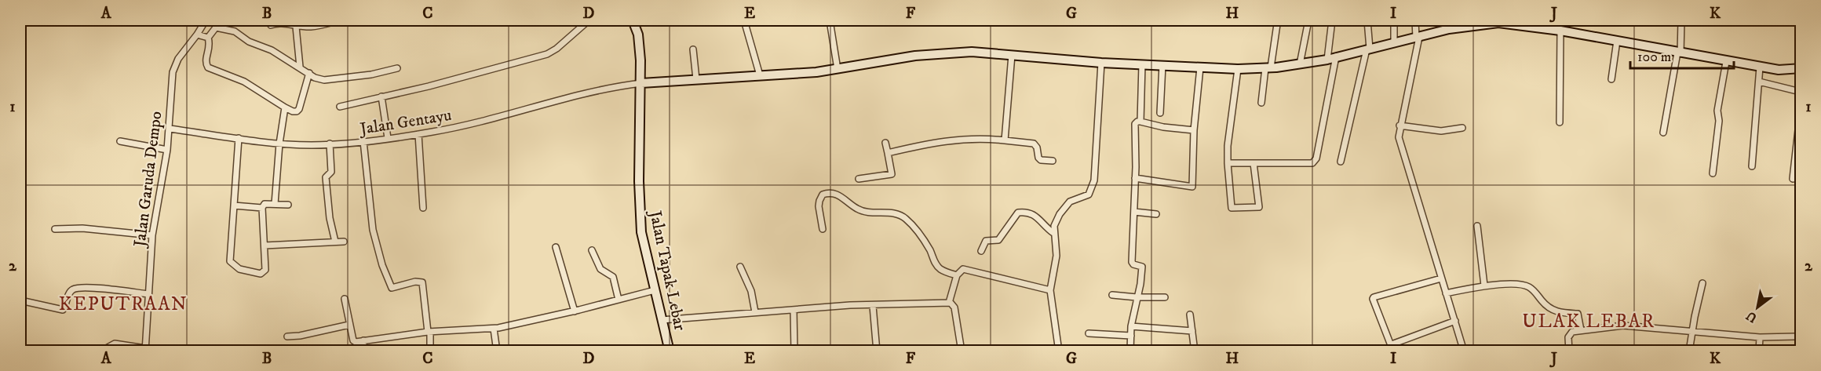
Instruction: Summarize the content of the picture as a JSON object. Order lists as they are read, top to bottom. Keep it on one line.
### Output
{"streets":{"street":["Jalan Gentayu","Jalan Garuda Dempo","Jalan Tapak Lebar"]},"crossings":[["Jalan Gentayu","Jalan Garuda Dempo"],["Jalan Gentayu","Jalan Tapak Lebar"]],"districts":["KEPUTRAAN","ULAK LEBAR"],"scale_bar":"100 m","north":"bottom left","grid":{"columns":["A","B","C","D","E","F","G","H","I","J","K"],"rows":["1","2"]}}
